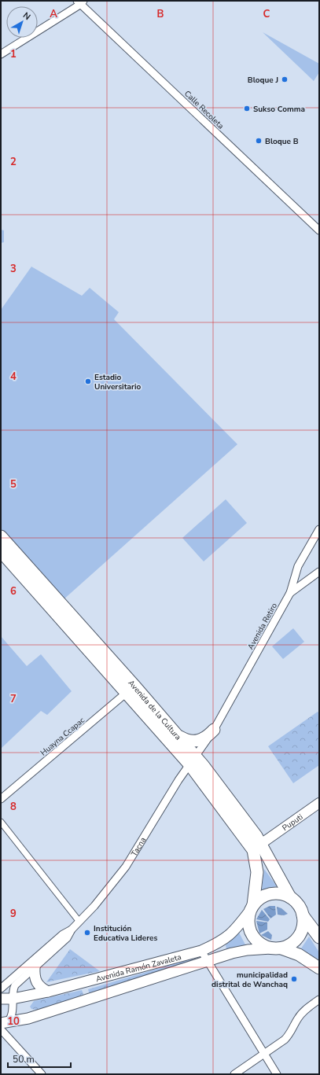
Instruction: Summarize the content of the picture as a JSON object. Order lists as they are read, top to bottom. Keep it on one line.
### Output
{"streets":{"main road":["Avenida de la Cultura","Avenida Ramón Zavaleta"],"street":["Calle Recoleta","Avenida Retiro","Huayna Ccapac","Puputi","Tacna"]},"crossings":[["Avenida Retiro","Avenida de la Cultura"],["Avenida Retiro","Tacna"],["Avenida de la Cultura","Huayna Ccapac"],["Avenida de la Cultura","Puputi"],["Avenida de la Cultura","Tacna"],["Avenida de la Cultura","Avenida Ramón Zavaleta"],["Tacna","Avenida Ramón Zavaleta"]],"places":["Bloque J","Sukso Comma","Bloque B","Estadio Universitario","Institución Educativa Lideres","municipalidad distrital de Wanchaq"],"scale_bar":"50 m","north":"top right","grid":{"columns":["A","B","C"],"rows":["1","2","3","4","5","6","7","8","9","10"]}}
